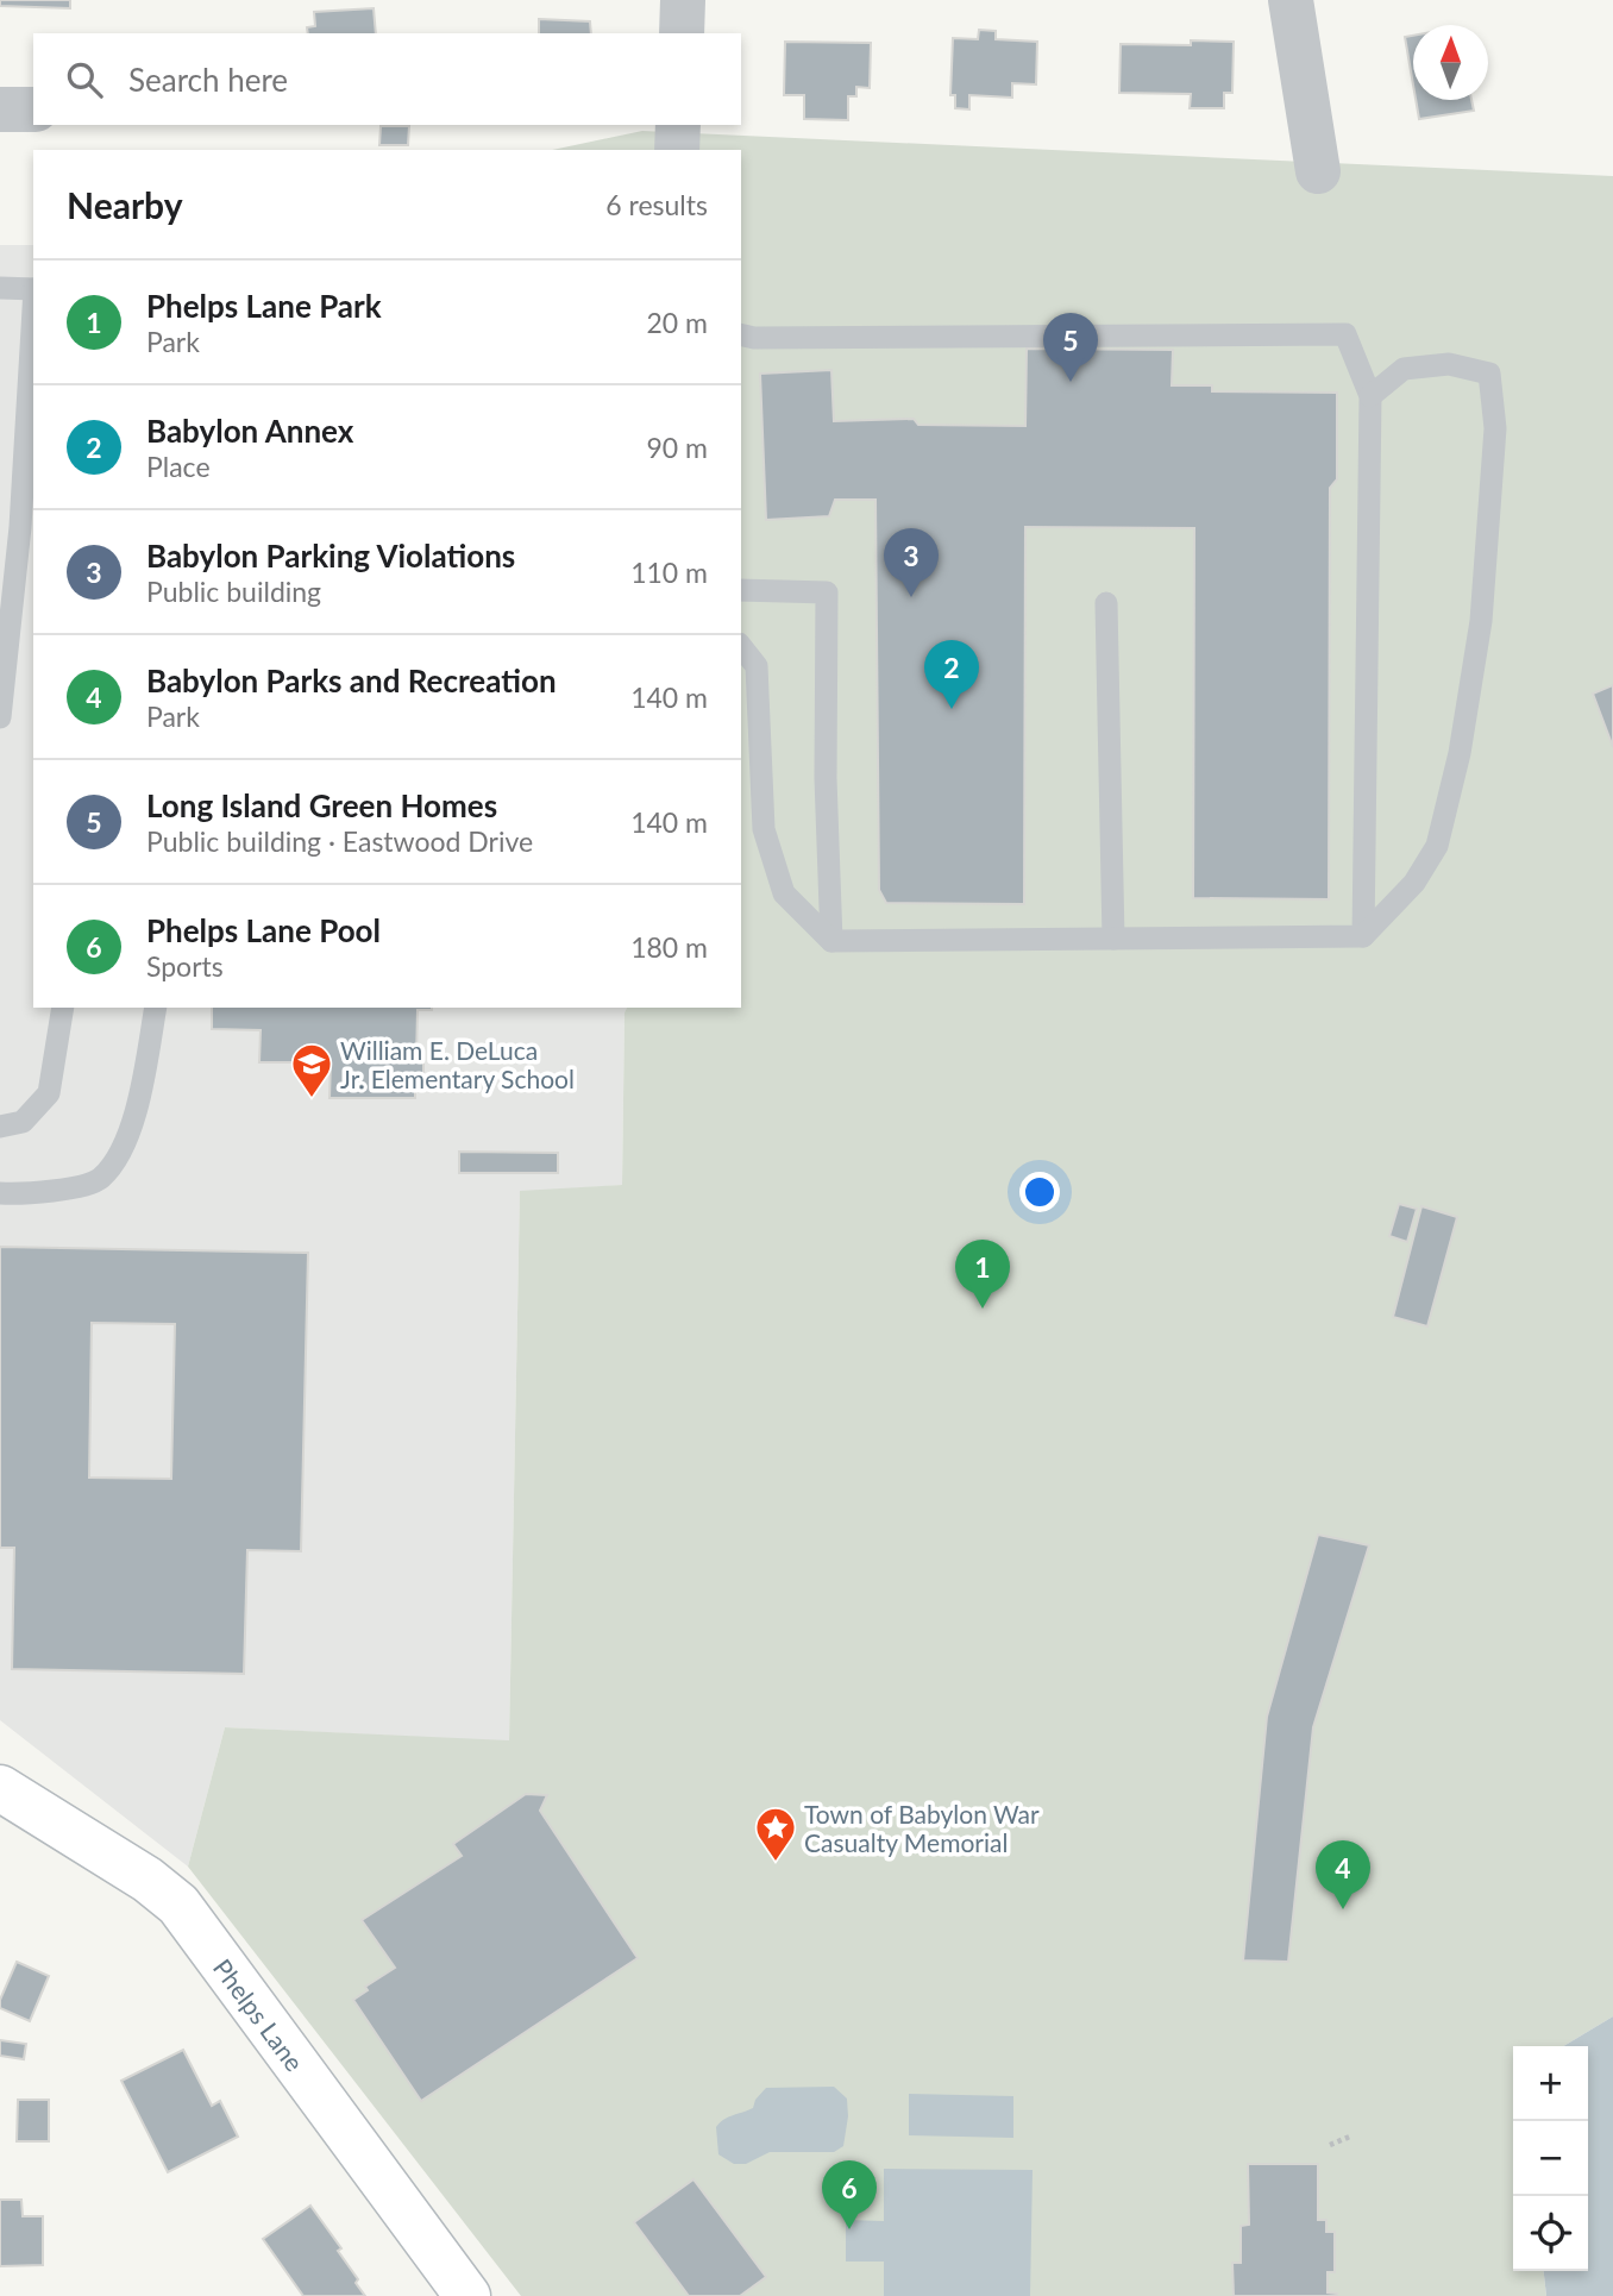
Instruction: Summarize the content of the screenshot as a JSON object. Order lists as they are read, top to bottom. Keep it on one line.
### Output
{"streets":{"street":["Phelps Lane"]},"places":{"school or university":["William E. DeLuca Jr. Elementary School"],"place":["Town of Babylon War Casualty Memorial"]},"north":"top","page":{"search":"Search here","heading":["Nearby","6 results"],"list":[{"mark":"1","name":"Phelps Lane Park","note":"Park","value":"20 m"},{"mark":"2","name":"Babylon Annex","note":"Place","value":"90 m"},{"mark":"3","name":"Babylon Parking Violations","note":"Public building","value":"110 m"},{"mark":"4","name":"Babylon Parks and Recreation","note":"Park","value":"140 m"},{"mark":"5","name":"Long Island Green Homes","note":"Public building · Eastwood Drive","value":"140 m"},{"mark":"6","name":"Phelps Lane Pool","note":"Sports","value":"180 m"}],"pins":["5","3","2","1","4","6"],"map_buttons":["+","−"]}}
